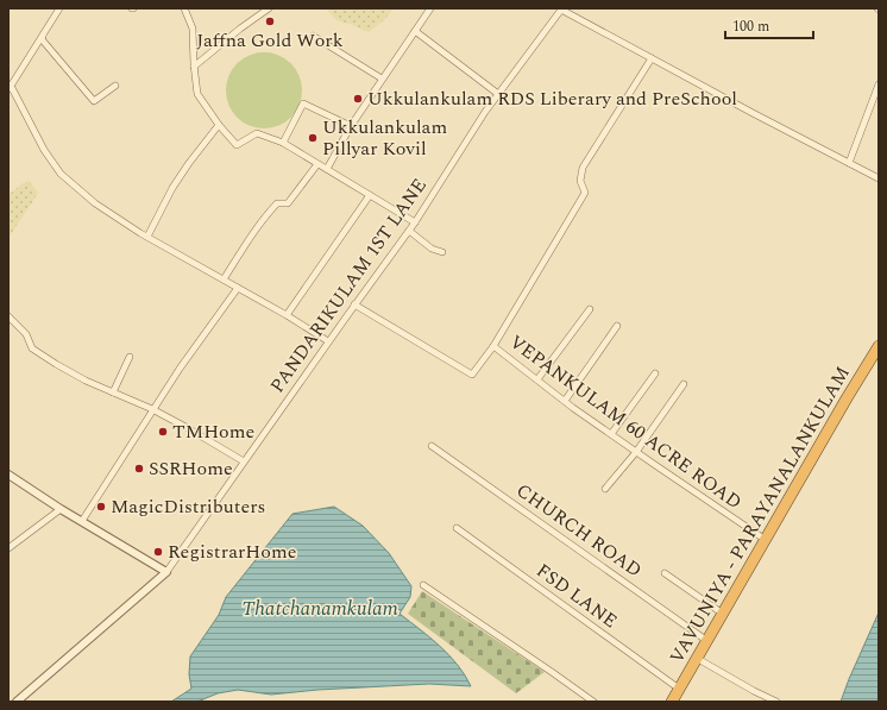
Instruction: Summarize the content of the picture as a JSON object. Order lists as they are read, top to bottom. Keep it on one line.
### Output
{"streets":{"highway":["VAVUNIYA - PARAYANALANKULAM"],"street":["PANDARIKULAM 1ST LANE","VEPANKULAM 60 ACRE ROAD","CHURCH ROAD","FSD LANE"]},"crossings":[["PANDARIKULAM 1ST LANE","VEPANKULAM 60 ACRE ROAD"],["VEPANKULAM 60 ACRE ROAD","VAVUNIYA - PARAYANALANKULAM"],["VAVUNIYA - PARAYANALANKULAM","CHURCH ROAD"],["VAVUNIYA - PARAYANALANKULAM","FSD LANE"]],"water":["Thatchanamkulam"],"places":["Jaffna Gold Work","Ukkulankulam RDS Liberary and PreSchool","Ukkulankulam Pillyar Kovil","TMHome","SSRHome","MagicDistributers","RegistrarHome"],"scale_bar":"100 m"}
